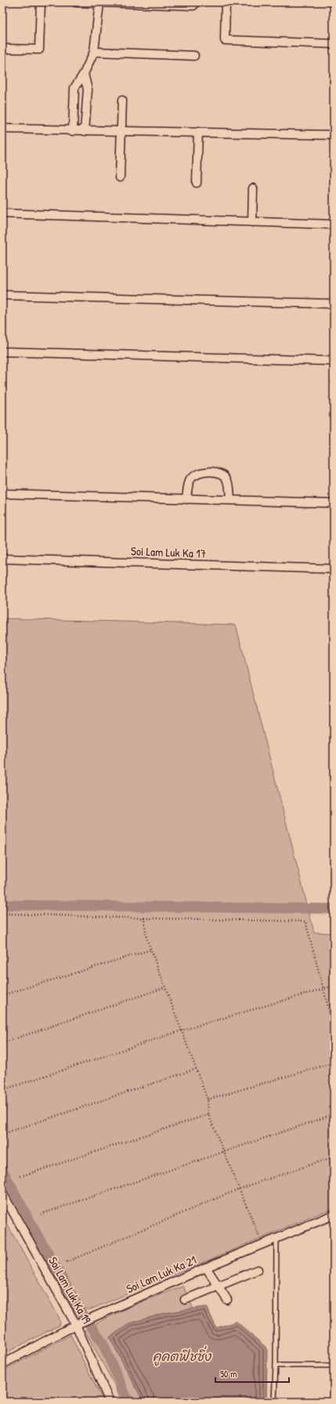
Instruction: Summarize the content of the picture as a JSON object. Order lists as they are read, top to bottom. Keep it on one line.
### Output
{"streets":{"street":["Soi Lam Luk Ka 17","Soi Lam Luk Ka 21","Soi Lam Luk Ka 19"]},"crossings":[["Soi Lam Luk Ka 21","Soi Lam Luk Ka 19"]],"water":["คูคตฟิชชิ่ง"],"scale_bar":"50 m"}
